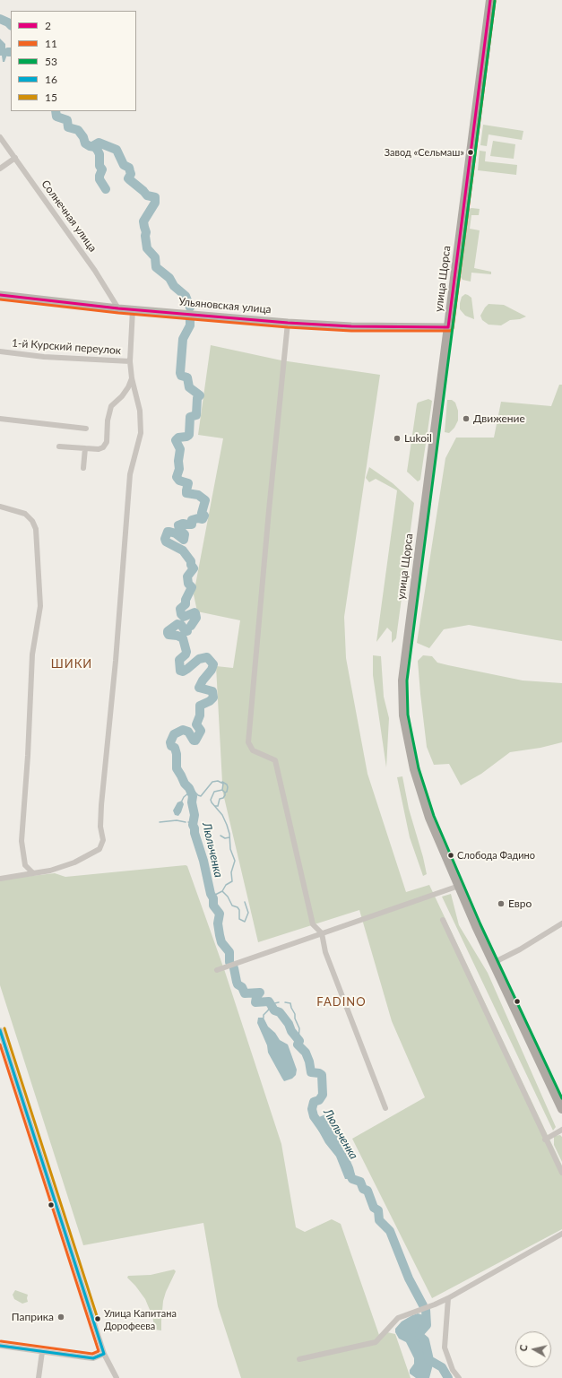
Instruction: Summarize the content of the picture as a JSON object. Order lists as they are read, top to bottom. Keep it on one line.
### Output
{"streets":{"main road":["улица Щорса","Ульяновская улица"],"street":["Солнечная улица","1-й Курский переулок"]},"crossings":[["Солнечная улица","Ульяновская улица"],["улица Щорса","Ульяновская улица"]],"districts":["ШИКИ","FADINO"],"water":["Люльченка"],"places":["Завод «Сельмаш»","Движение","Lukoil","Слобода Фадино","Евро","Паприка","Улица Капитана Дорофеева"],"lines":["transit line 2","transit line 11","transit line 53","transit line 15","transit line 16"],"legend":["2","11","53","16","15"],"north":"left"}
